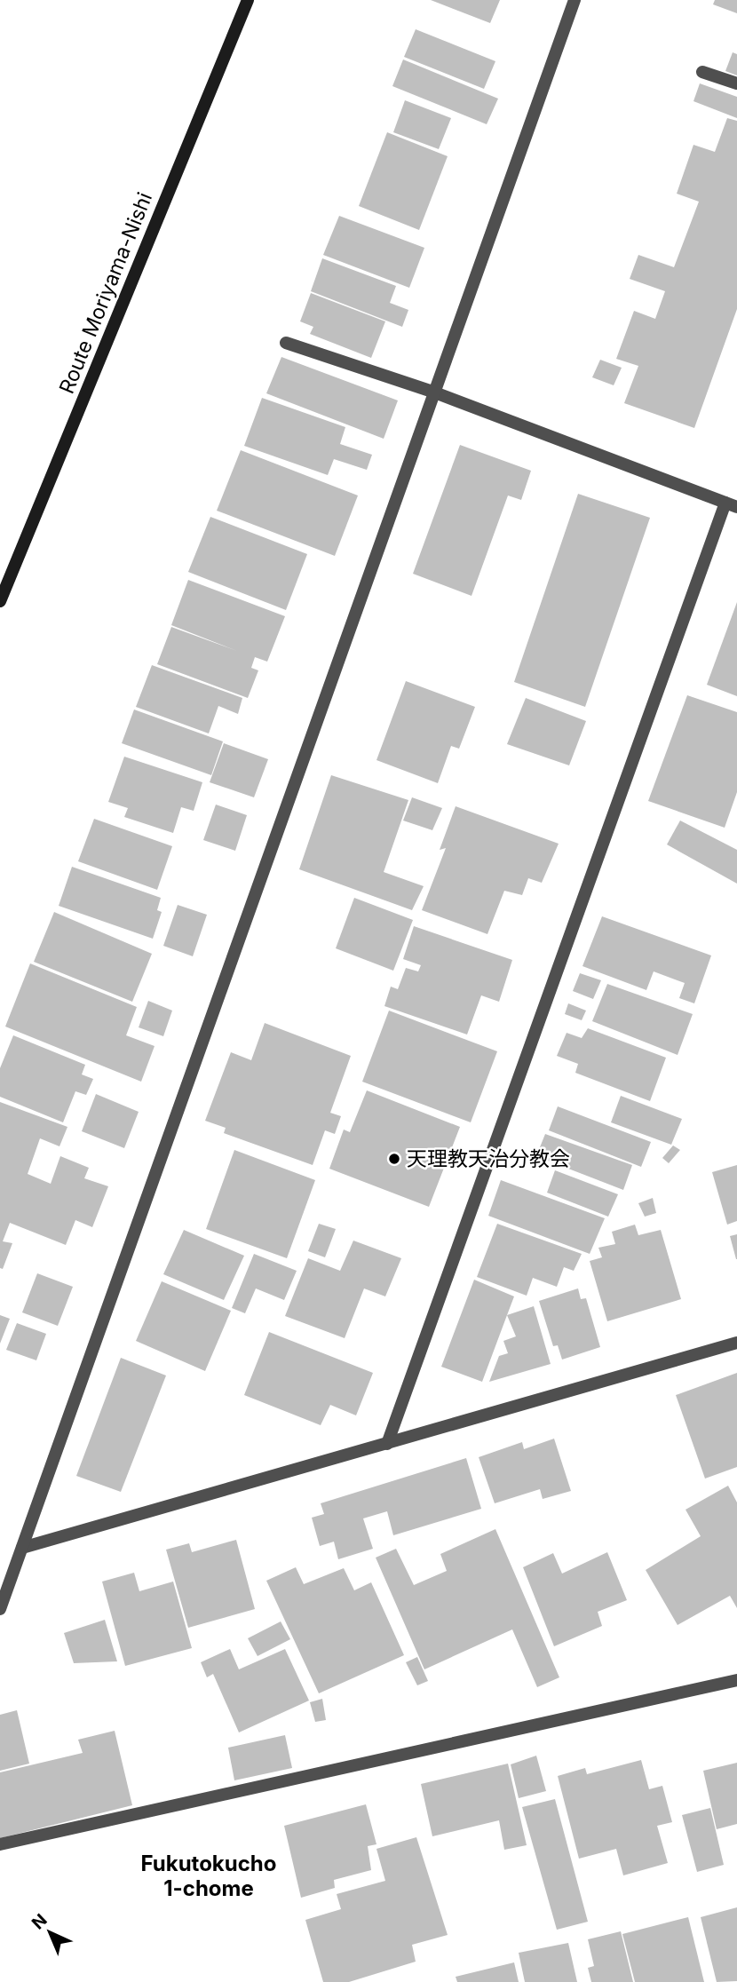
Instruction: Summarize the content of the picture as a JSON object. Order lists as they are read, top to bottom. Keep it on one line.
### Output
{"streets":{"main road":["Route Moriyama-Nishi"]},"districts":["Fukutokucho 1-chome"],"places":["天理教天治分教会"],"north":"top left"}
